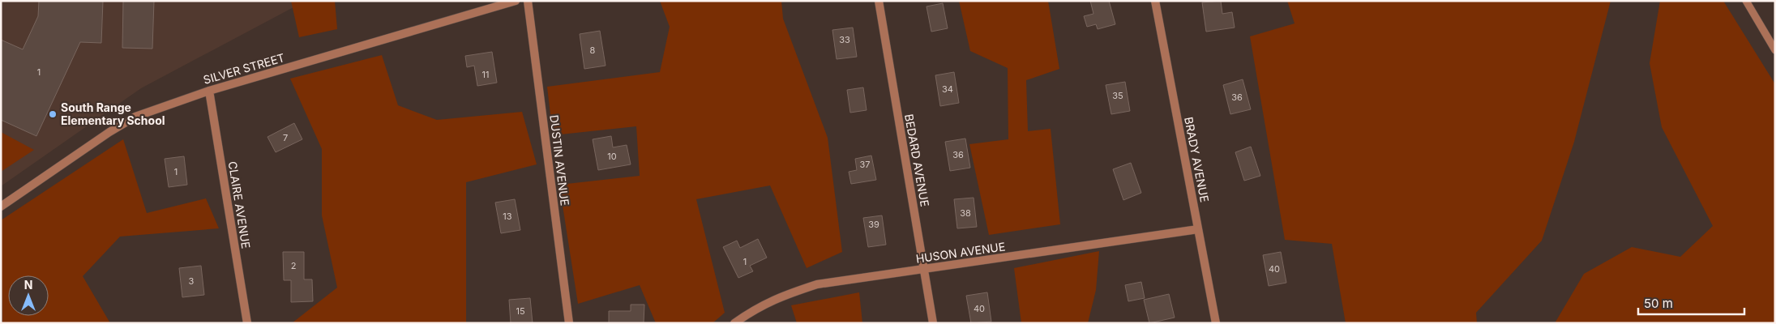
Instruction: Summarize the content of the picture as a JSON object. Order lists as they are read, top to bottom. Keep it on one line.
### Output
{"streets":{"street":["SILVER STREET","BRADY AVENUE","DUSTIN AVENUE","BEDARD AVENUE","CLAIRE AVENUE","HUSON AVENUE"]},"crossings":[["SILVER STREET","CLAIRE AVENUE"],["BRADY AVENUE","HUSON AVENUE"],["BEDARD AVENUE","HUSON AVENUE"]],"places":["South Range Elementary School"],"house_numbers":["33","8","1","11","34","35","36","7","36","10","37","1","38","13","39","1","2","40","3","40","15"],"scale_bar":"50 m","north":"top"}
